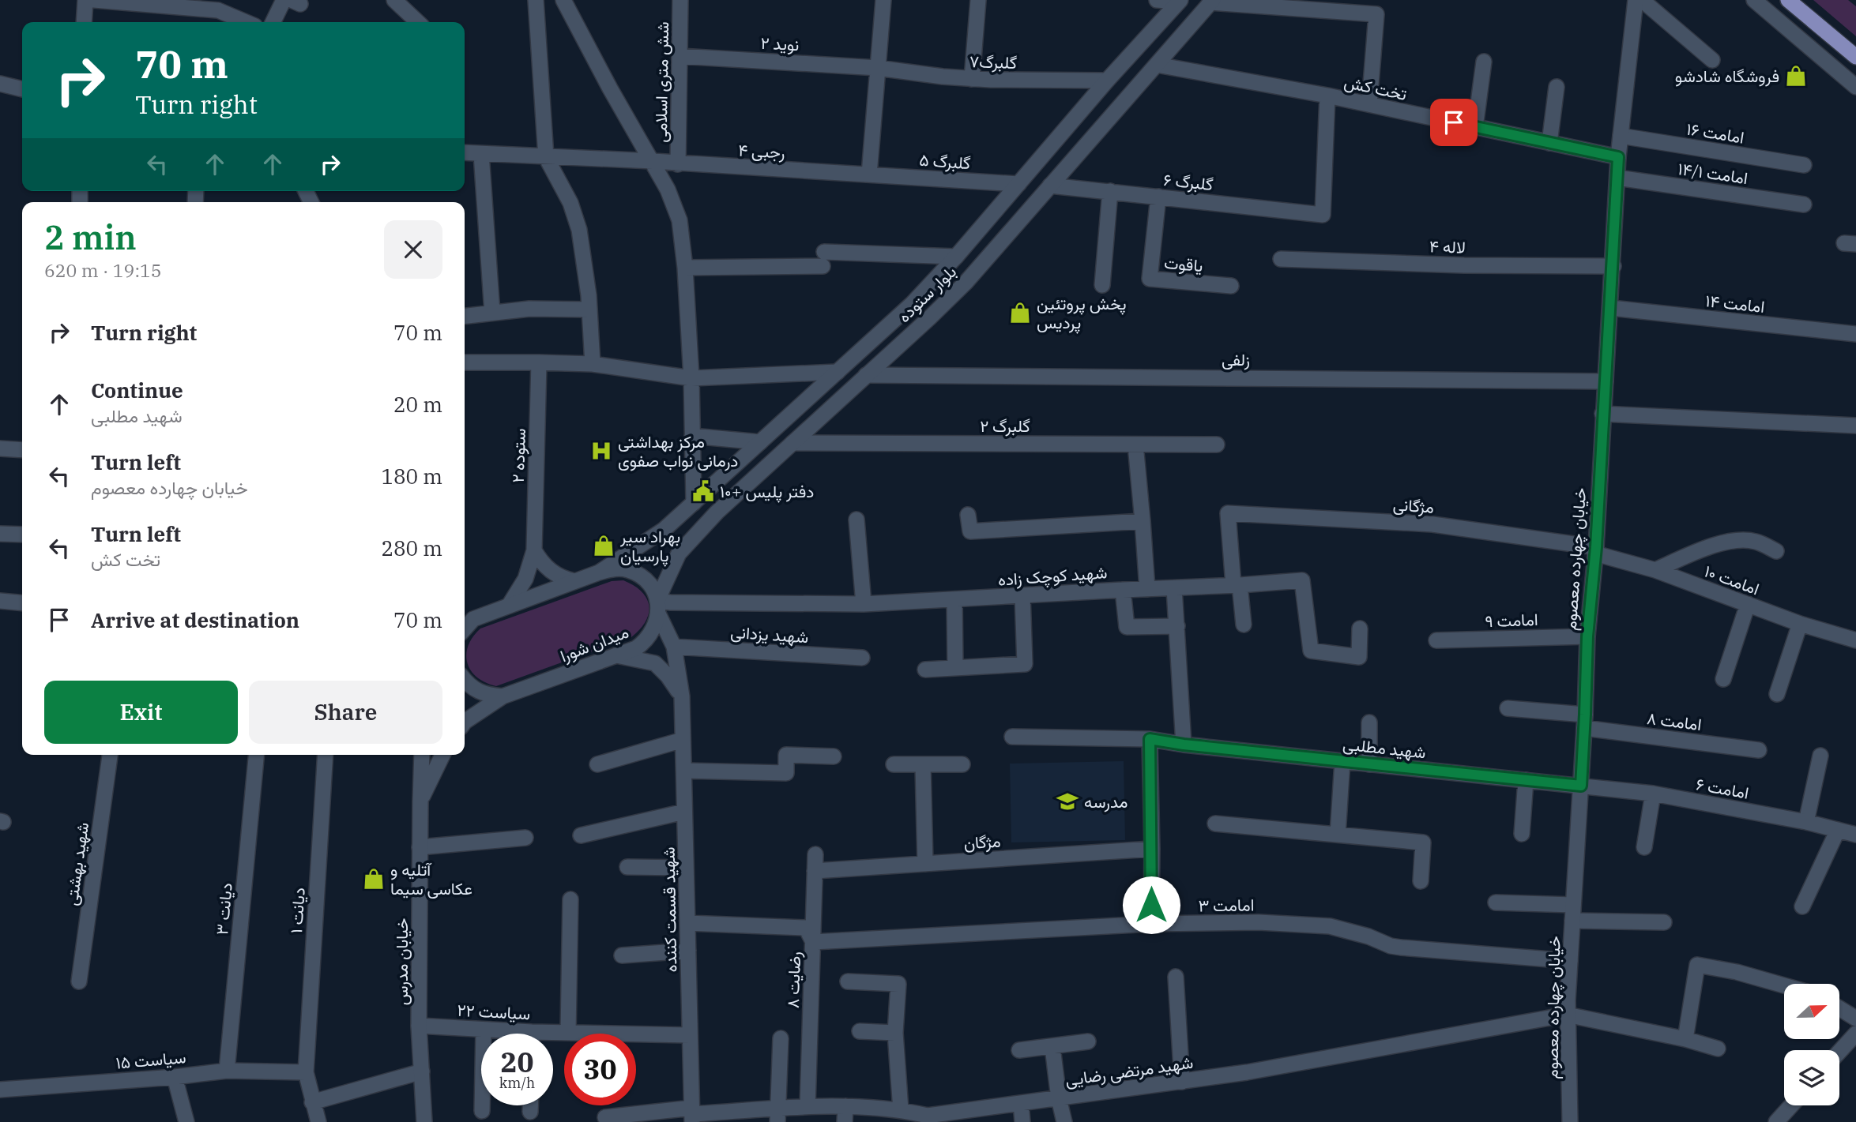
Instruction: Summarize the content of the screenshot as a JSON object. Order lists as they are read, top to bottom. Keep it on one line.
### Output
{"streets":{"street":["نوید ۲","گلبرگ۷","شش متری اسلامی","تخت کش","امامت ۱۶","رجبی ۴","گلبرگ ۵","امامت ۱۴/۱","گلبرگ ۶","لاله ۴","یاقوت","بلوار ستوده","امامت ۱۴","زلفی","گلبرگ ۲","ستوده ۲","مژگانی","خیابان چهارده معصوم","شهید کوچک زاده","امامت ۱۰","امامت ۹","شهید یزدانی","میدان شورا","امامت ۸","شهید مطلبی","امامت ۶","مژگان","شهید بهشتی","امامت ۳","دیانت ۳","شهید قسمت کننده","دیانت ۱","خیابان مدرس","رضایت ۸","سیاست ۲۲","سیاست ۱۵","شهید مرتضی رضایی"]},"crossings":[["نوید ۲","گلبرگ۷"],["نوید ۲","شش متری اسلامی"],["گلبرگ۷","بلوار ستوده"],["شش متری اسلامی","رجبی ۴"],["تخت کش","گلبرگ ۶"],["تخت کش","بلوار ستوده"],["تخت کش","خیابان چهارده معصوم"],["امامت ۱۶","خیابان چهارده معصوم"],["رجبی ۴","گلبرگ ۵"],["گلبرگ ۵","بلوار ستوده"],["امامت ۱۴/۱","خیابان چهارده معصوم"],["گلبرگ ۶","یاقوت"],["گلبرگ ۶","بلوار ستوده"],["لاله ۴","خیابان چهارده معصوم"],["بلوار ستوده","زلفی"],["بلوار ستوده","گلبرگ ۲"],["بلوار ستوده","شهید کوچک زاده"],["بلوار ستوده","میدان شورا"],["بلوار ستوده","شهید قسمت کننده"],["امامت ۱۴","خیابان چهارده معصوم"],["زلفی","خیابان چهارده معصوم"],["مژگانی","خیابان چهارده معصوم"],["مژگانی","شهید کوچک زاده"],["مژگانی","امامت ۱۰"],["خیابان چهارده معصوم","امامت ۱۰"],["خیابان چهارده معصوم","امامت ۹"],["خیابان چهارده معصوم","امامت ۸"],["خیابان چهارده معصوم","شهید مطلبی"],["خیابان چهارده معصوم","امامت ۶"],["خیابان چهارده معصوم","امامت ۳"],["خیابان چهارده معصوم","شهید مرتضی رضایی"],["شهید کوچک زاده","میدان شورا"],["شهید کوچک زاده","شهید قسمت کننده"],["شهید یزدانی","شهید قسمت کننده"],["میدان شورا","شهید قسمت کننده"],["شهید مطلبی","امامت ۶"],["مژگان","رضایت ۸"],["امامت ۳","رضایت ۸"],["دیانت ۳","سیاست ۱۵"],["شهید قسمت کننده","سیاست ۲۲"],["شهید قسمت کننده","شهید مرتضی رضایی"],["دیانت ۱","سیاست ۱۵"],["خیابان مدرس","سیاست ۲۲"],["رضایت ۸","شهید مرتضی رضایی"]],"places":{"shop":["فروشگاه شادشو","پخش پروتئین پردیس","بهراد سیر پارسیان","آتلیه و عکاسی سیما"],"hospital":["مرکز بهداشتی درمانی نواب صفوی"],"public building":["دفتر پلیس +۱۰"],"school or university":["مدرسه"]},"north":"right","page":{"turn":["70 m","Turn right"],"heading":["2 min","620 m · 19:15"],"list":[{"name":"Turn right","value":"70 m"},{"name":"Continue","note":"شهید مطلبی","value":"20 m"},{"name":"Turn left","note":"خیابان چهارده معصوم","value":"180 m"},{"name":"Turn left","note":"تخت کش","value":"280 m"},{"name":"Arrive at destination","value":"70 m"}],"buttons":["Exit","Share"],"speed":"20 km/h","limit":"30"}}
